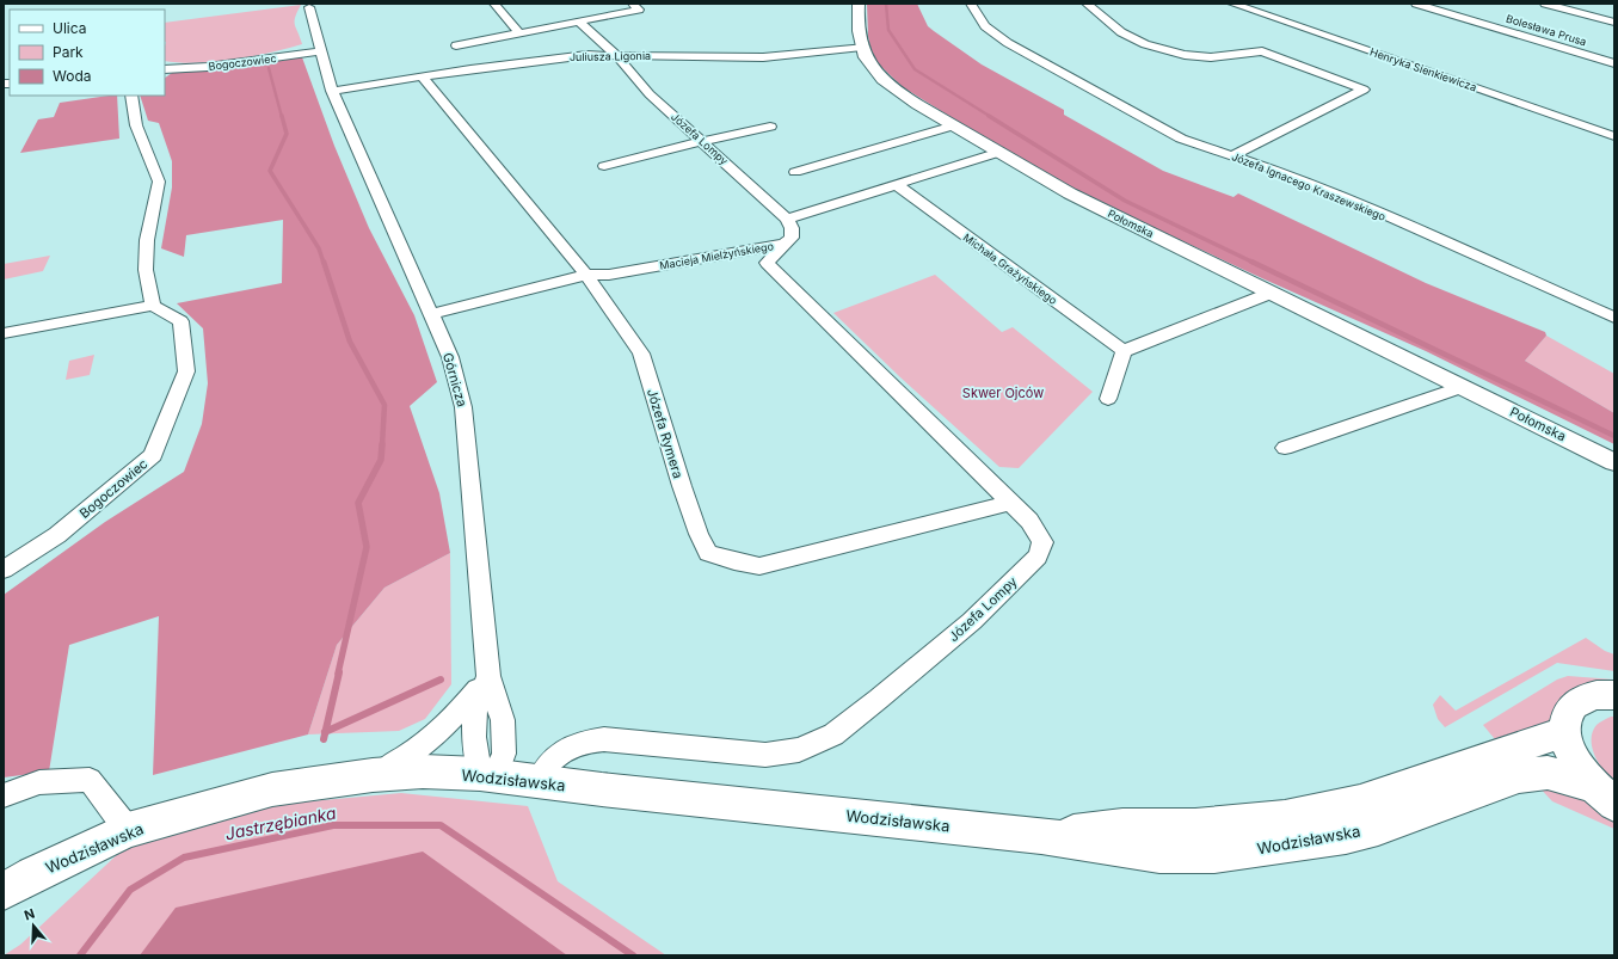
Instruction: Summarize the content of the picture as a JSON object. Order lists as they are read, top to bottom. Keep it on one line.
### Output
{"streets":{"main road":["Wodzisławska"],"street":["Bolesława Prusa","Juliusza Ligonia","Bogoczowiec","Henryka Sienkiewicza","Józefa Lompy","Józefa Ignacego Kraszewskiego","Połomska","Macieja Mielżyńskiego","Michała Grażyńskiego","Górnicza","Józefa Rymera"]},"crossings":[["Juliusza Ligonia","Józefa Lompy"],["Juliusza Ligonia","Połomska"],["Juliusza Ligonia","Górnicza"],["Juliusza Ligonia","Józefa Rymera"],["Bogoczowiec","Górnicza"],["Józefa Lompy","Macieja Mielżyńskiego"],["Józefa Lompy","Józefa Rymera"],["Józefa Lompy","Wodzisławska"],["Macieja Mielżyńskiego","Górnicza"],["Macieja Mielżyńskiego","Józefa Rymera"],["Górnicza","Wodzisławska"]],"water":["Jastrzębianka"],"parks":["Skwer Ojców"],"legend":["Ulica","Park","Woda"],"north":"top"}
